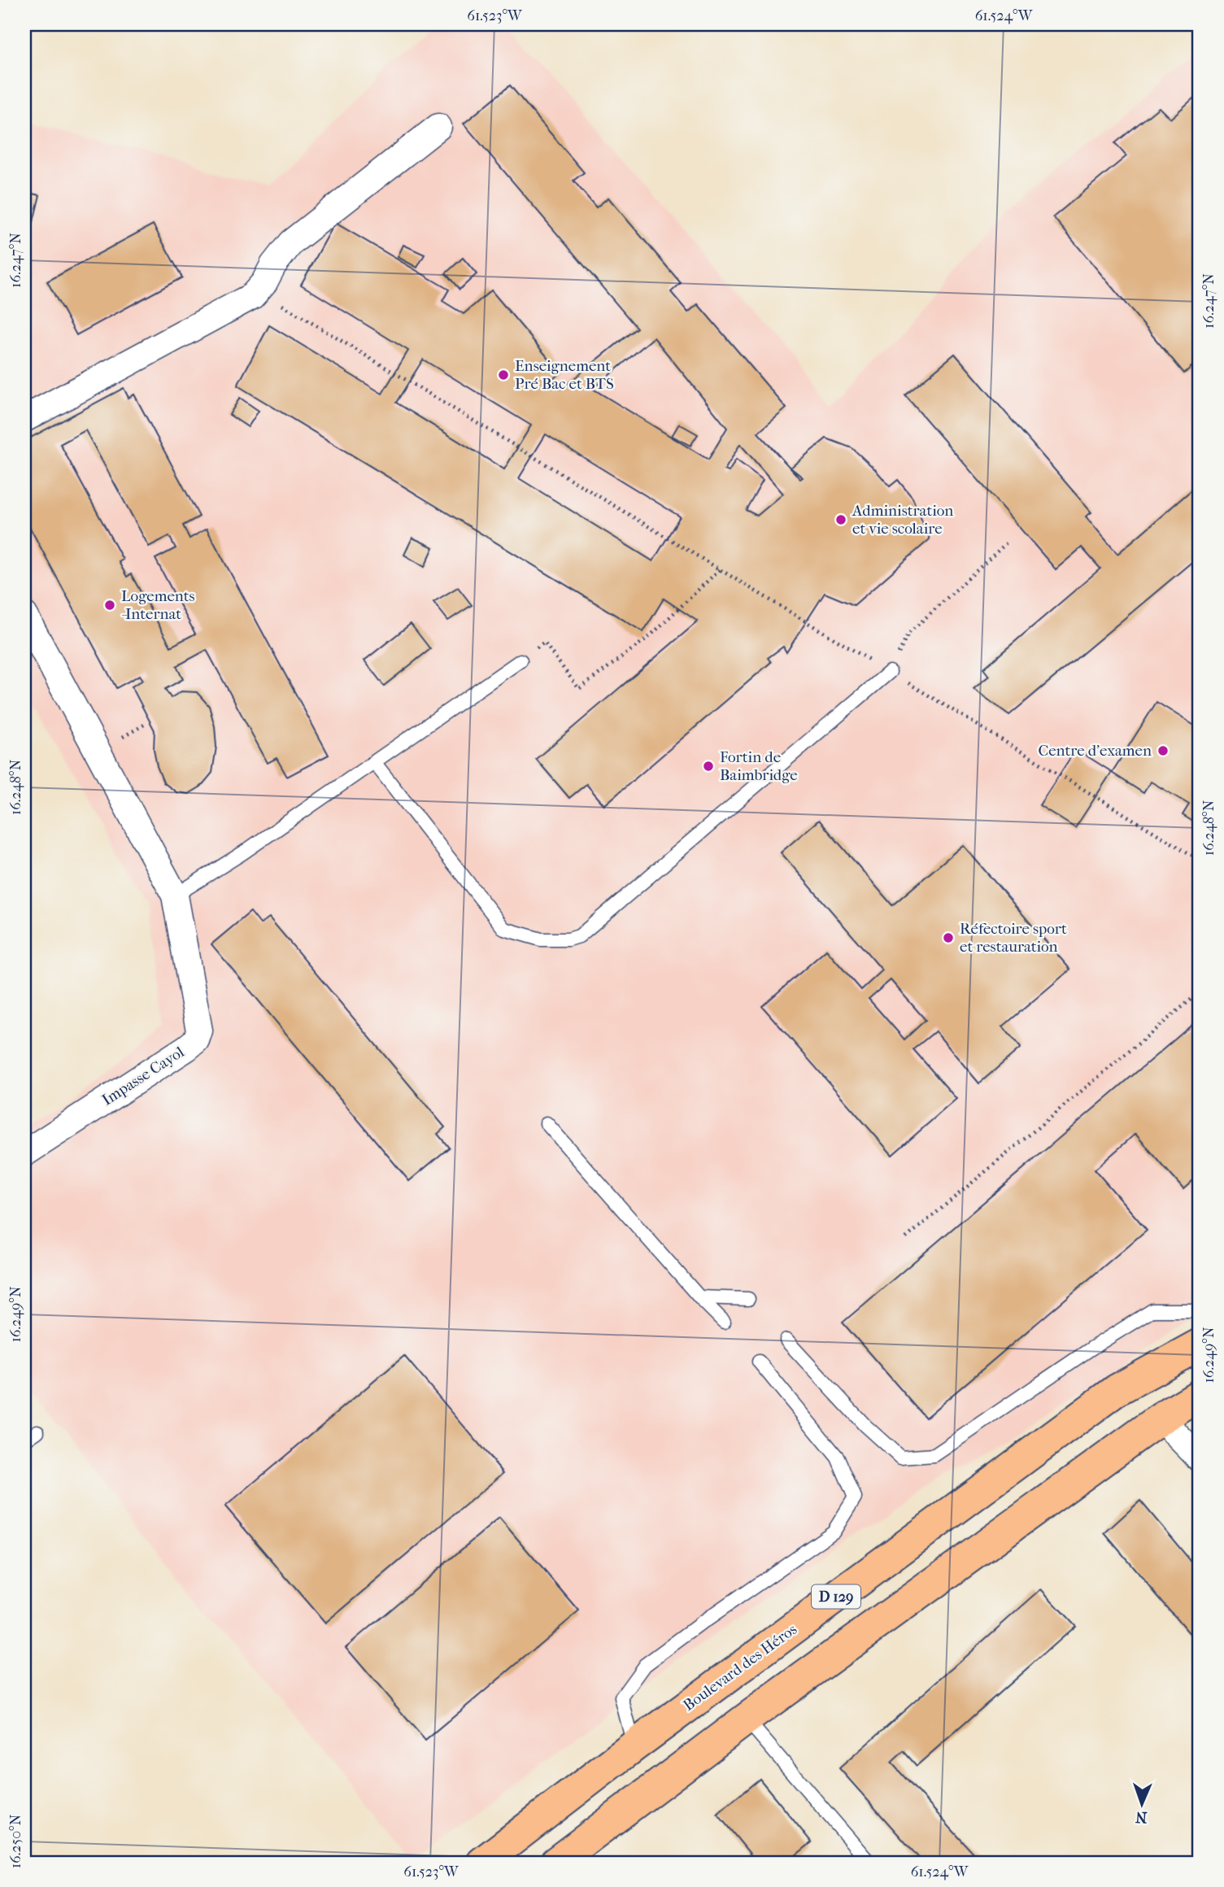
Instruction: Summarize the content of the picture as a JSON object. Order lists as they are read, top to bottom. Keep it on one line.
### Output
{"streets":{"highway":["D 129","Boulevard des Héros"],"street":["Impasse Cayol"]},"places":["Enseignement Pré Bac et BTS","Administration et vie scolaire","Logements -Internat","Centre d'examen","Fortin de Baimbridge","Réfectoire sport et restauration"],"north":"bottom","coordinates":["61.523°W","61.524°W","16.247°N","16.248°N","16.249°N","16.250°N"]}
